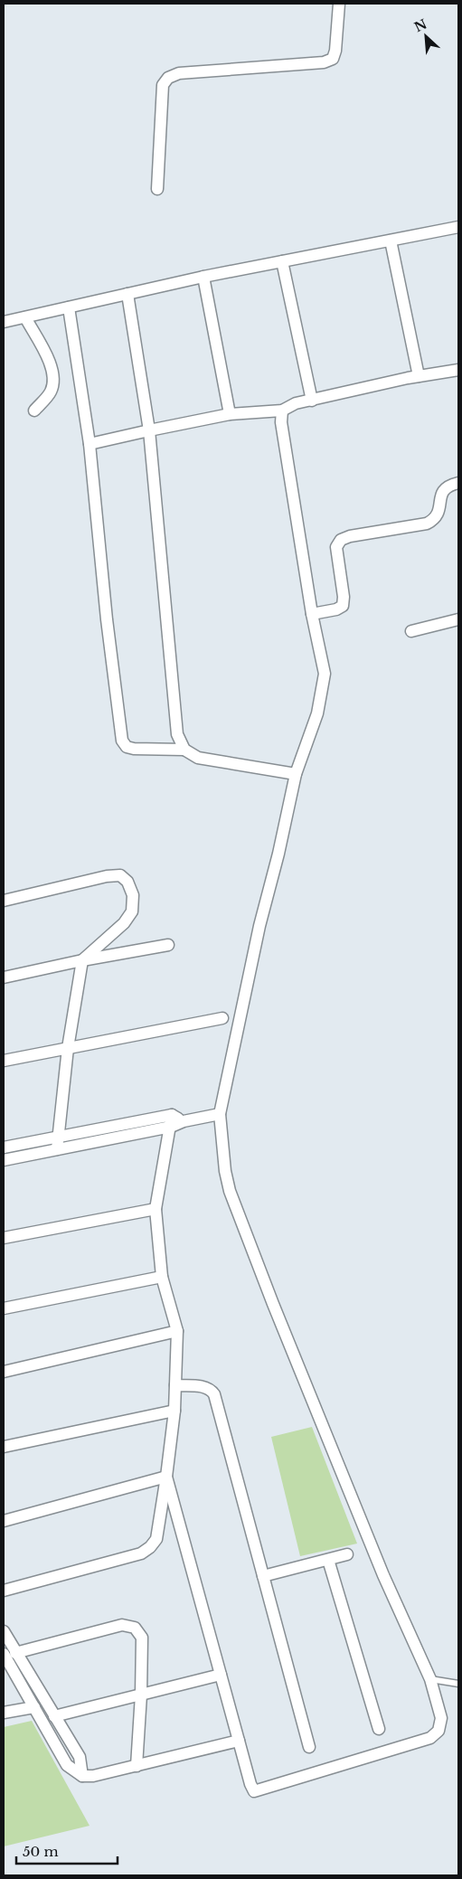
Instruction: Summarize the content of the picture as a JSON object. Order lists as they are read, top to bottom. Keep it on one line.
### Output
{"scale_bar":"50 m","north":"top left"}
